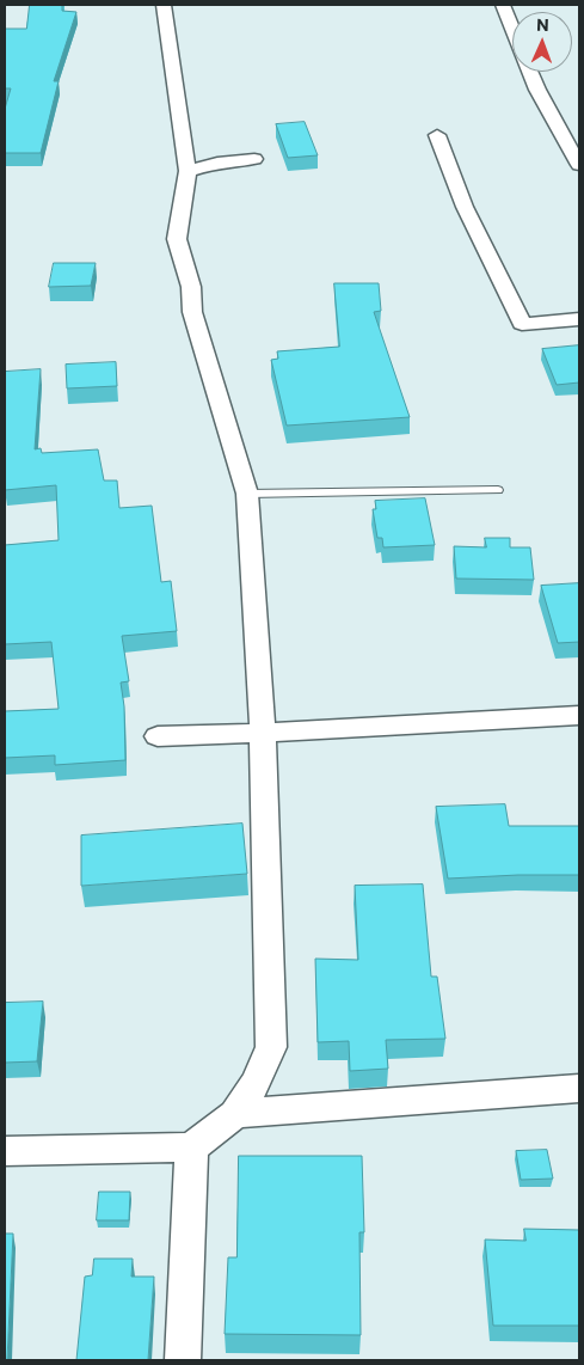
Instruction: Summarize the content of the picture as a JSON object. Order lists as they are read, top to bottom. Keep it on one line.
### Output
{"north":"top"}
